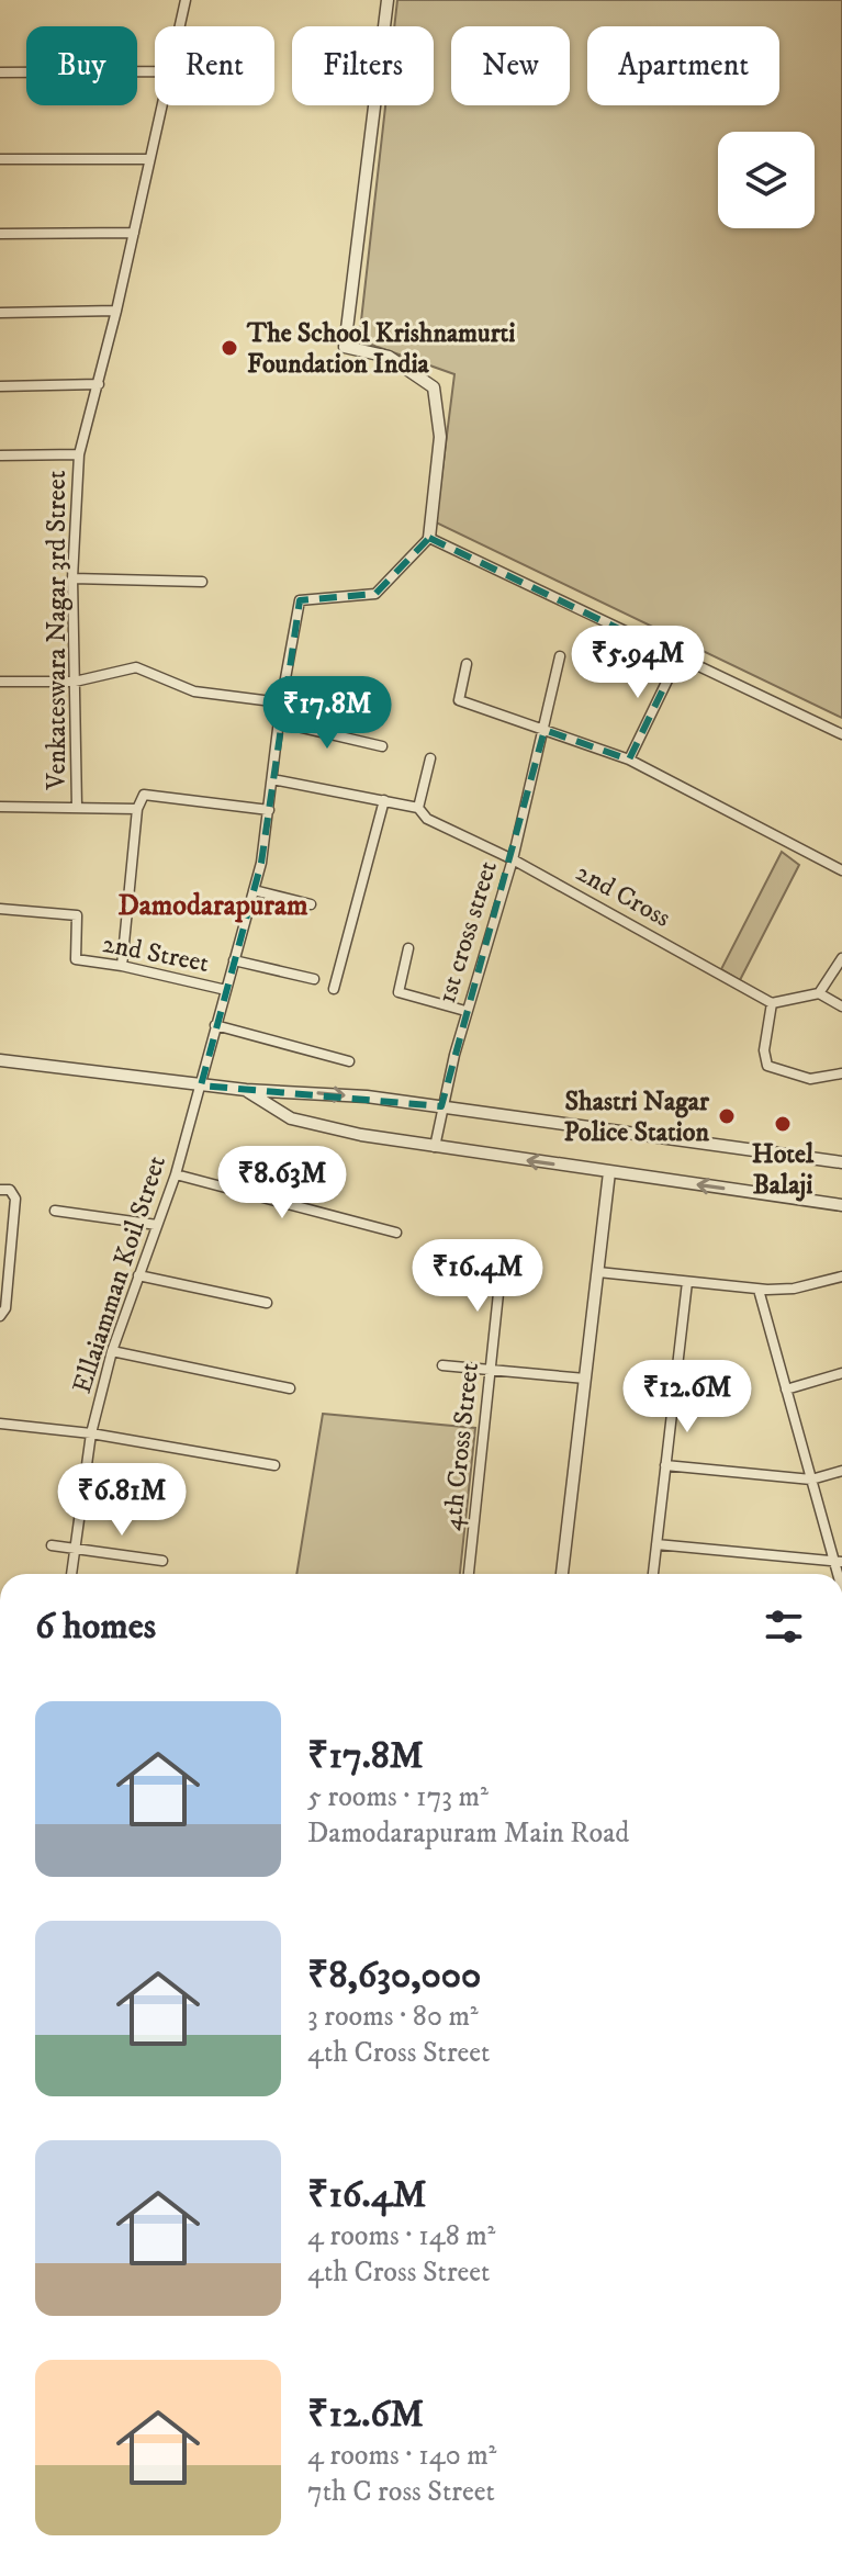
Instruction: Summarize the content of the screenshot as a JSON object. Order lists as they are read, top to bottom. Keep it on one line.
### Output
{"streets":{"street":["Venkateswara Nagar 3rd Street","2nd Cross","1st cross street","2nd Street","Ellaiamman Koil Street","4th Cross Street"]},"crossings":[["2nd Cross","1st cross street"],["2nd Street","Ellaiamman Koil Street"]],"districts":["Damodarapuram"],"places":["The School Krishnamurti Foundation India","Shastri Nagar Police Station","Hotel Balaji"],"page":{"chip":["Buy","Rent","Filters","New","Apartment"],"price":["₹5.94M","₹17.8M","₹8.63M","₹16.4M","₹12.6M","₹6.81M"],"heading":"6 homes","list":[{"name":"₹17.8M","note":"5 rooms · 173 m² · Damodarapuram Main Road"},{"name":"₹8,630,000","note":"3 rooms · 80 m² · 4th Cross Street"},{"name":"₹16.4M","note":"4 rooms · 148 m² · 4th Cross Street"},{"name":"₹12.6M","note":"4 rooms · 140 m² · 7th C ross Street"}]}}
